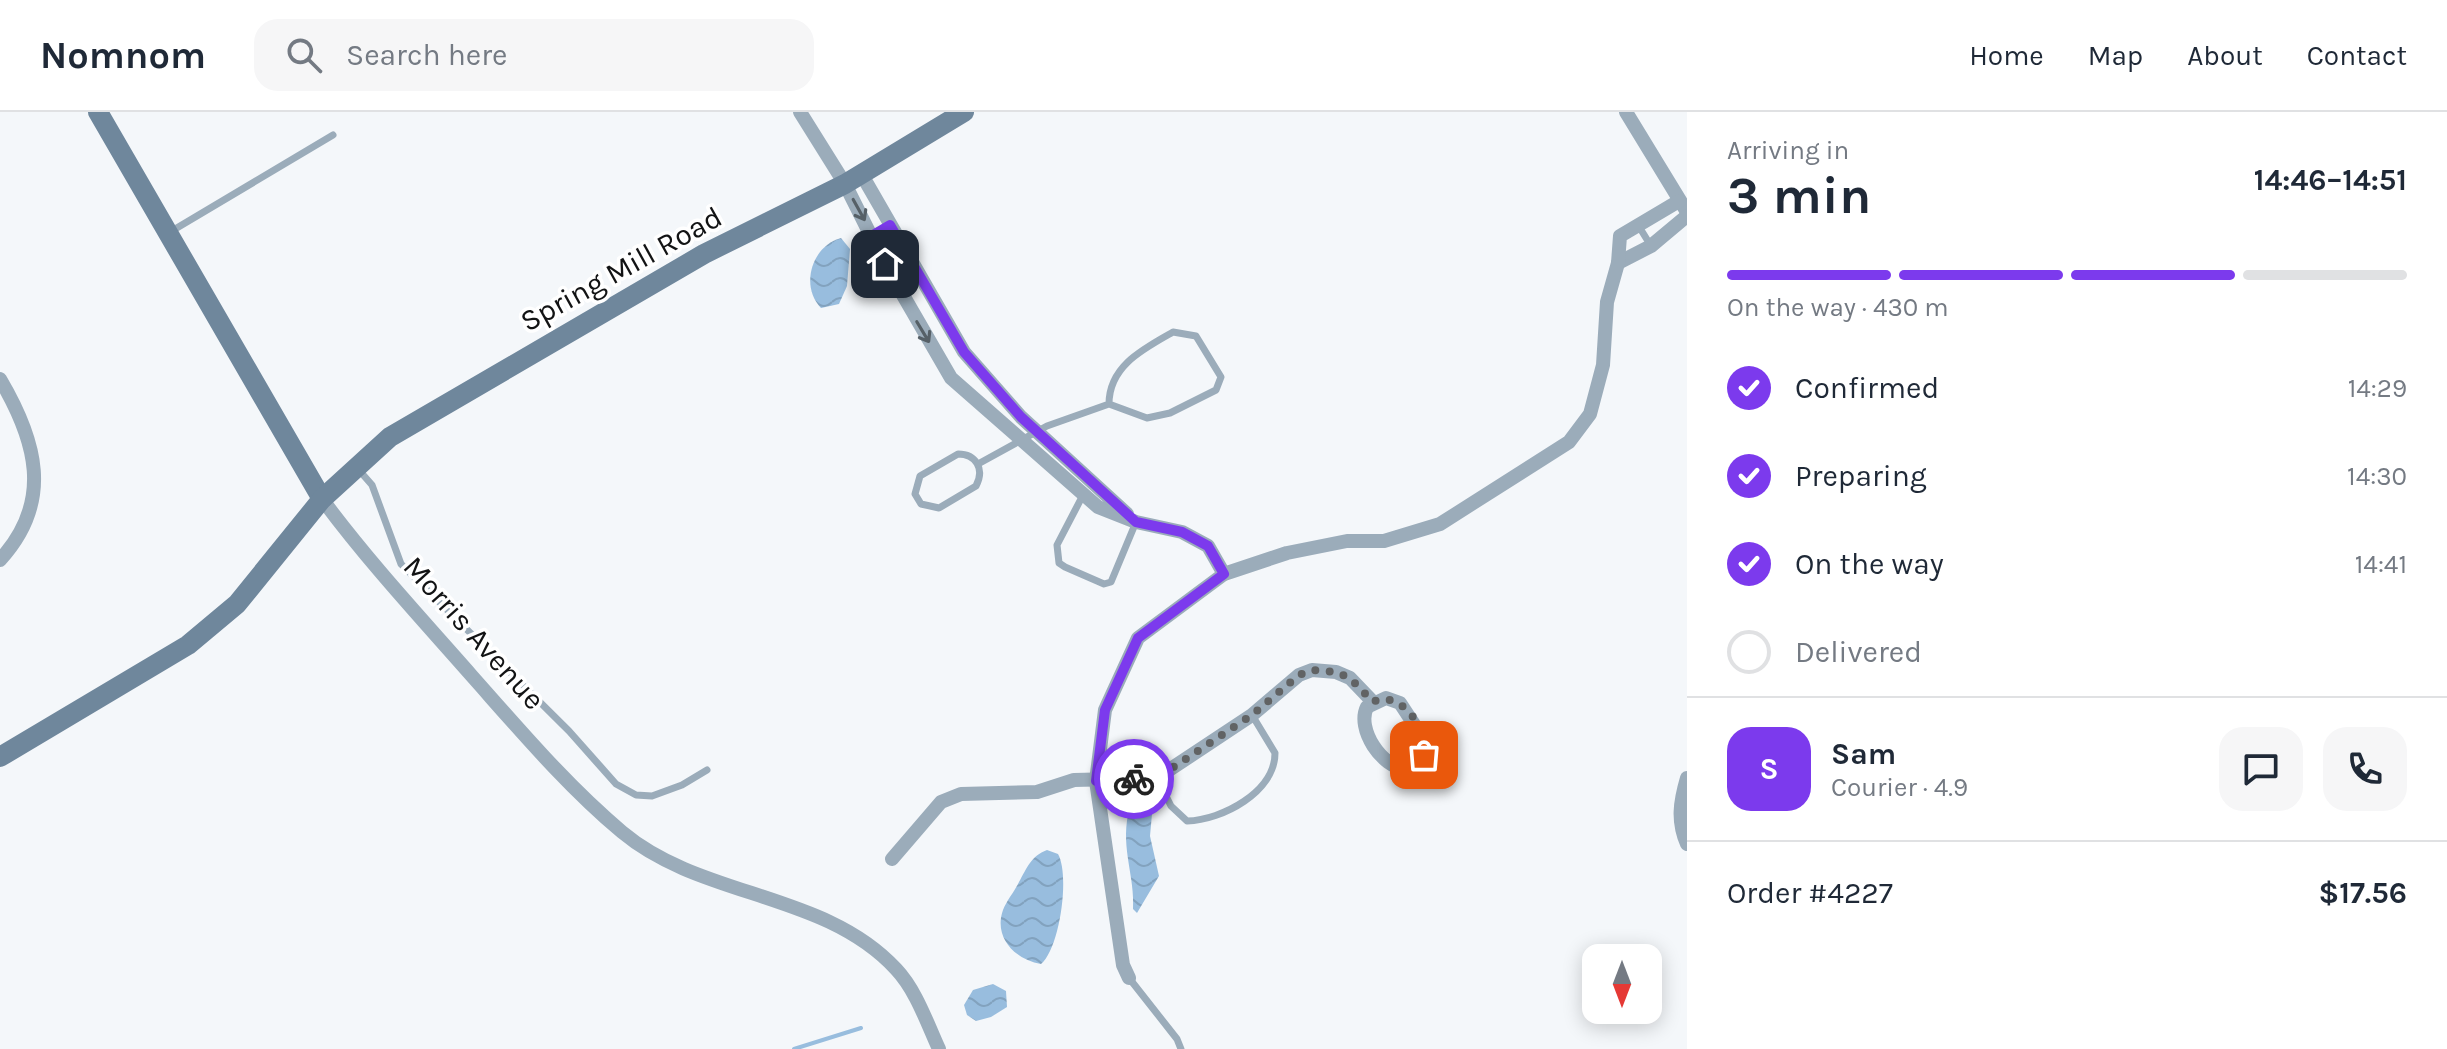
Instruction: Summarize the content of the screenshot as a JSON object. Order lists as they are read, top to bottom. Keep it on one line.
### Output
{"streets":{"main road":["Spring Mill Road","Morris Avenue"]},"crossings":[["Spring Mill Road","Morris Avenue"]],"north":"bottom","page":{"header":"Nomnom","search":"Search here","nav":["Home","Map","About","Contact"],"heading":["3 min","Arriving in","14:46–14:51"],"panel":["Sam","Courier · 4.9","Order #4227","$17.56"],"bar":"On the way · 430 m","list":[["Confirmed","14:29"],["Preparing","14:30"],["On the way","14:41"],"Delivered"],"round":"S"}}
